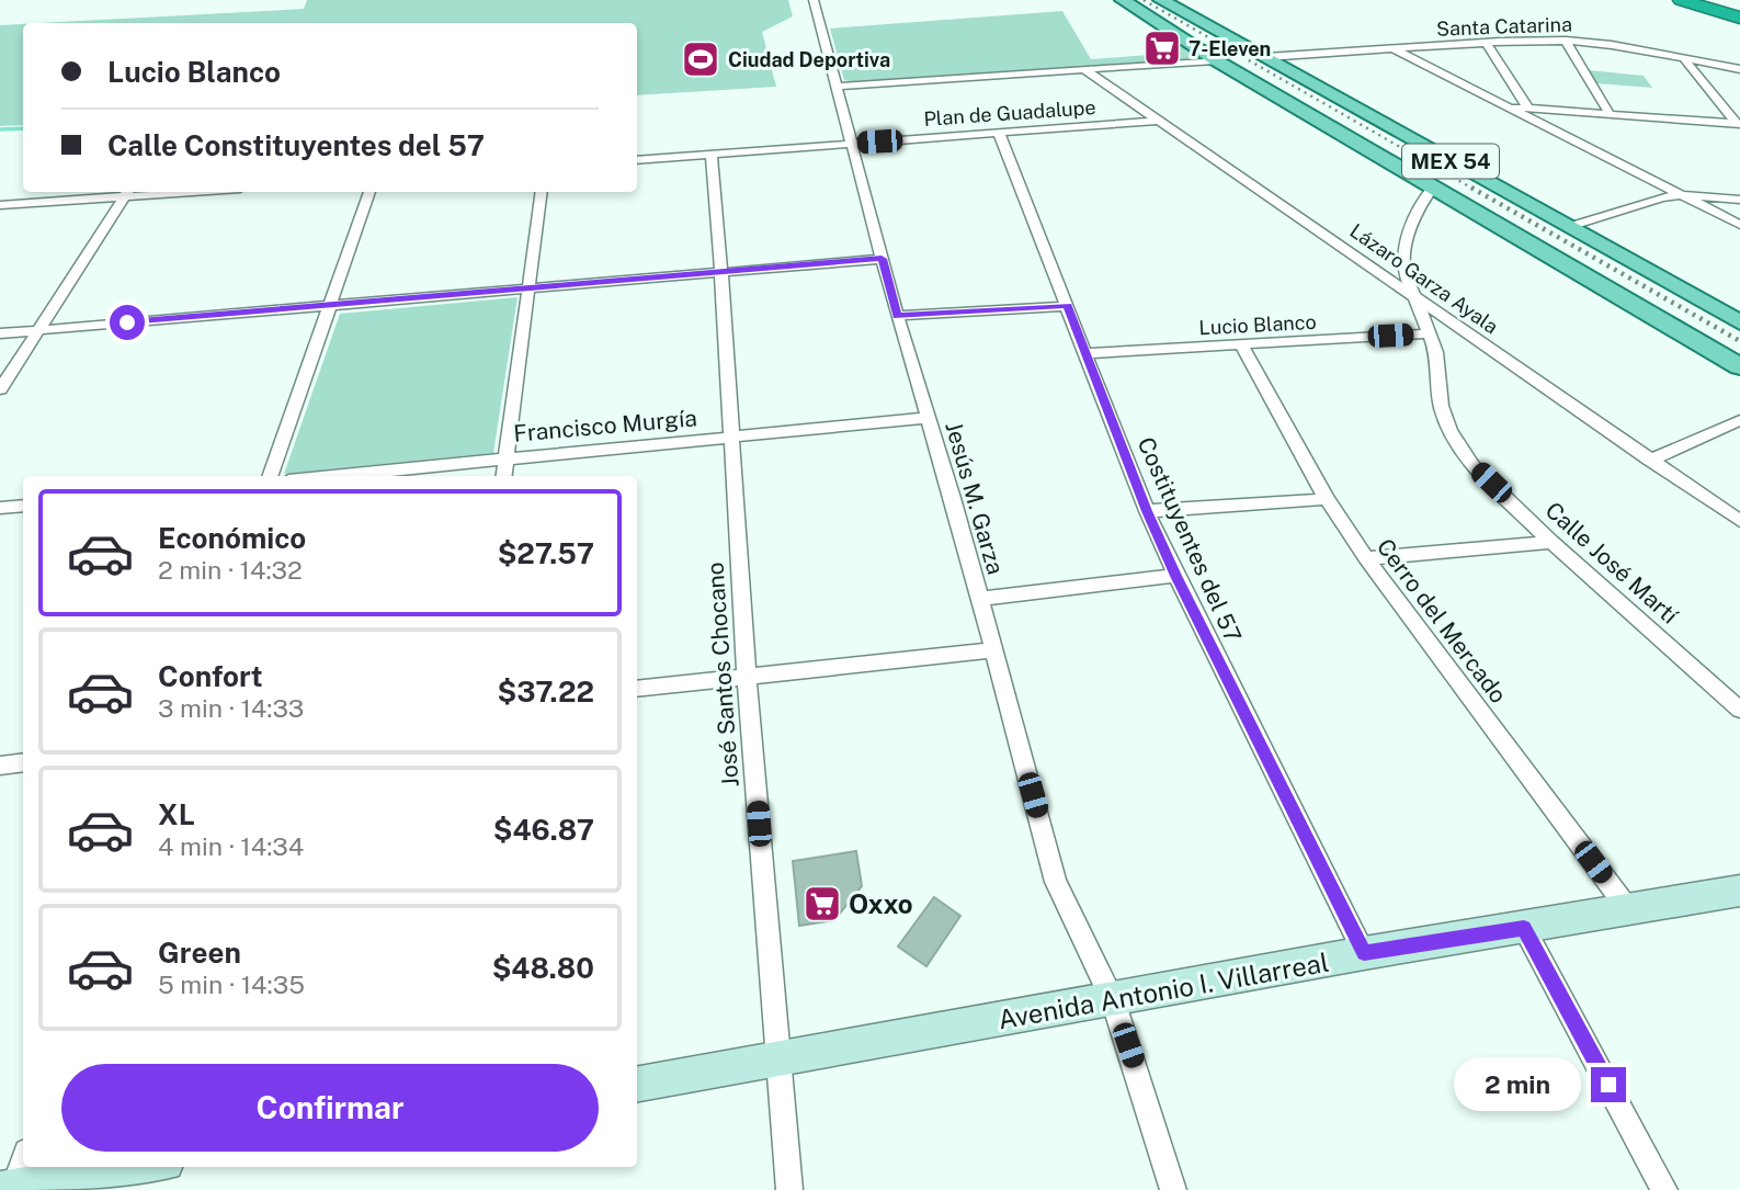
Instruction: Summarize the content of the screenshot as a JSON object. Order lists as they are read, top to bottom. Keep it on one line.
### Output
{"streets":{"main road":["MEX 54"],"street":["Santa Catarina","Plan de Guadalupe","Lázaro Garza Ayala","Lucio Blanco","Francisco Murgía","Jesús M. Garza","Costituyentes del 57","Calle José Martí","Cerro del Mercado","José Santos Chocano","Avenida Antonio I. Villarreal"]},"crossings":[["Santa Catarina","MEX 54"],["Plan de Guadalupe","Lázaro Garza Ayala"],["Plan de Guadalupe","Jesús M. Garza"],["Plan de Guadalupe","Costituyentes del 57"],["Plan de Guadalupe","José Santos Chocano"],["Lázaro Garza Ayala","Calle José Martí"],["Lucio Blanco","Costituyentes del 57"],["Lucio Blanco","Calle José Martí"],["Lucio Blanco","Cerro del Mercado"],["Francisco Murgía","Jesús M. Garza"],["Francisco Murgía","José Santos Chocano"],["Jesús M. Garza","Avenida Antonio I. Villarreal"],["Costituyentes del 57","Avenida Antonio I. Villarreal"],["Cerro del Mercado","Avenida Antonio I. Villarreal"],["José Santos Chocano","Avenida Antonio I. Villarreal"]],"places":{"supermarket":["7-Eleven","Oxxo"],"sports":["Ciudad Deportiva"]},"page":{"banner":["Lucio Blanco","Calle Constituyentes del 57"],"list":[{"name":"Económico","note":"2 min · 14:32","value":"$27.57"},{"name":"Confort","note":"3 min · 14:33","value":"$37.22"},{"name":"XL","note":"4 min · 14:34","value":"$46.87"},{"name":"Green","note":"5 min · 14:35","value":"$48.80"}],"buttons":"Confirmar","bubble":"2 min"}}
